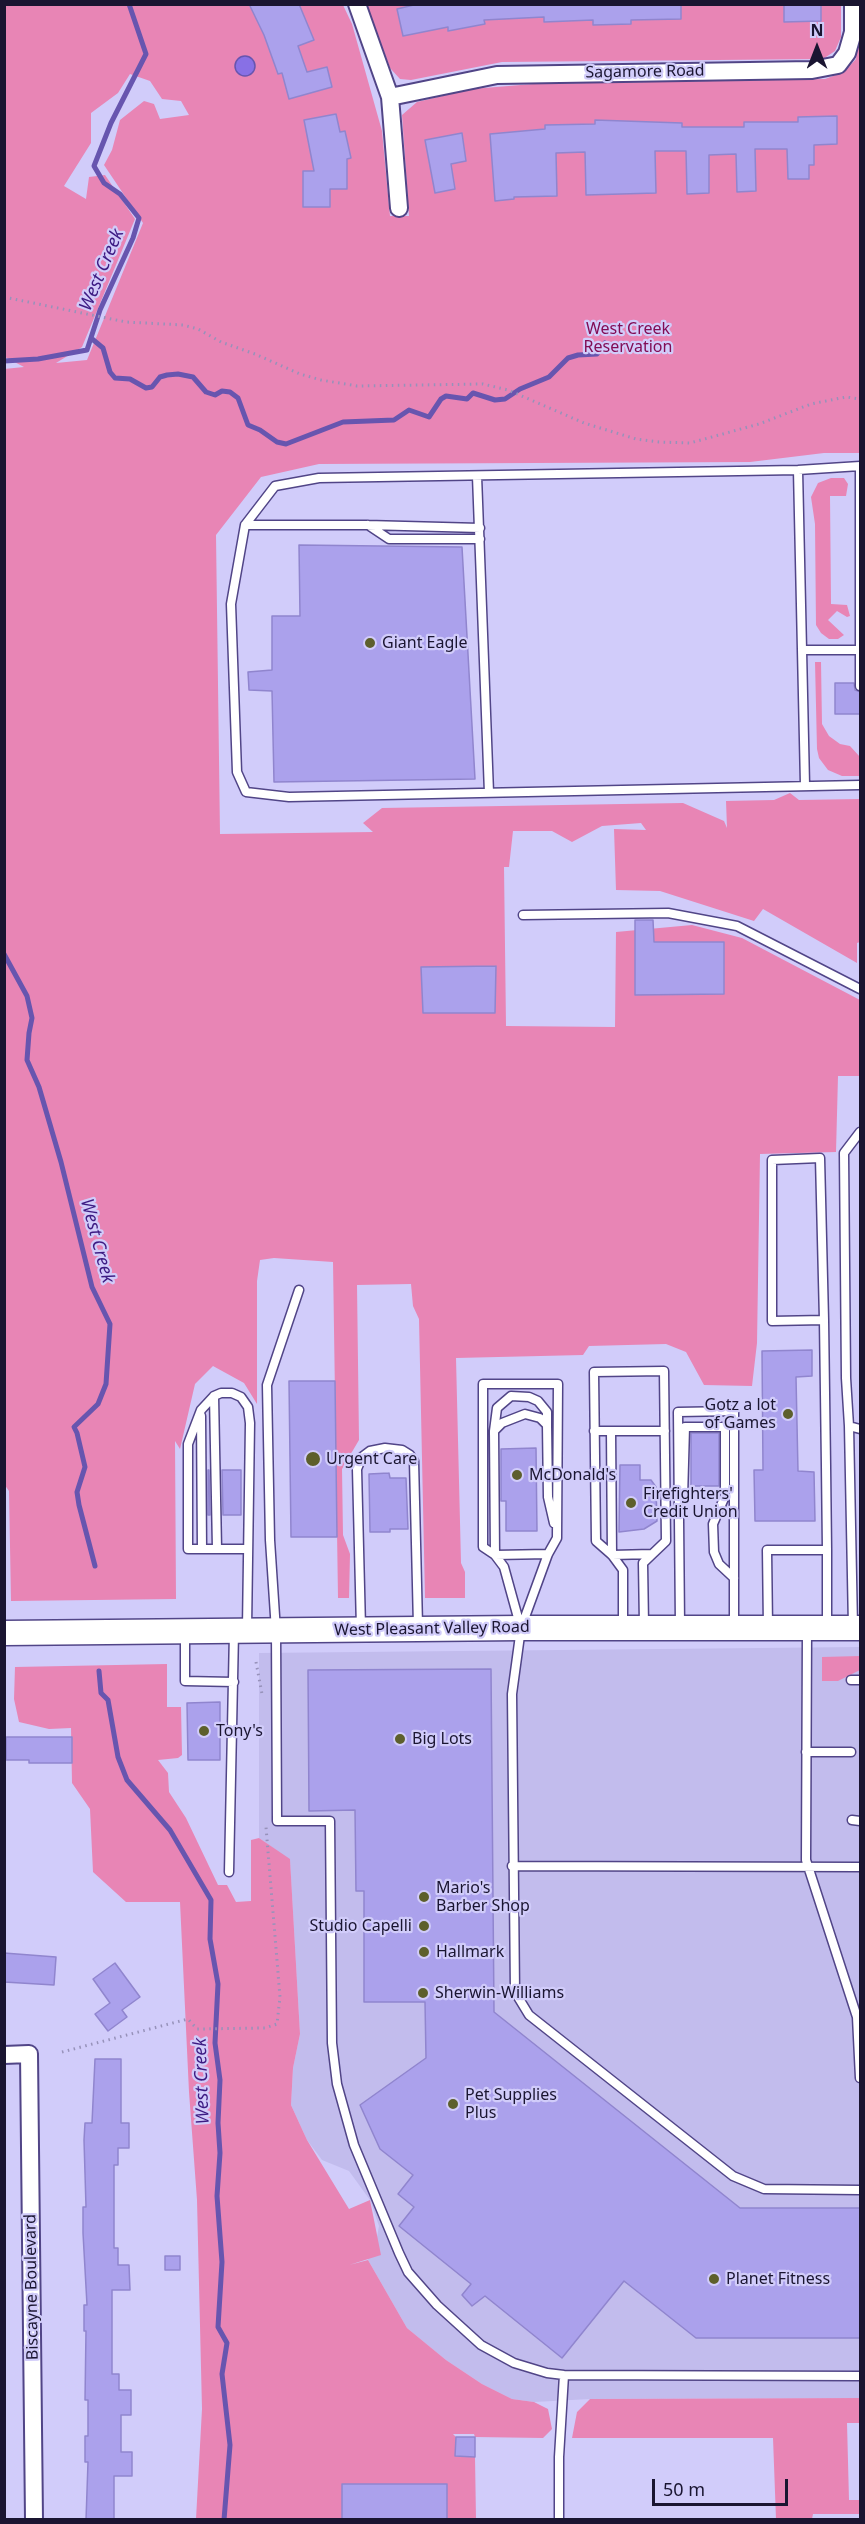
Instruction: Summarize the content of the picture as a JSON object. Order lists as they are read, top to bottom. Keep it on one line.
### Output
{"streets":{"main road":["West Pleasant Valley Road"],"street":["Sagamore Road","Biscayne Boulevard"]},"water":["West Creek"],"parks":["West Creek Reservation"],"places":["Giant Eagle","Gotz a lot of Games","Urgent Care","McDonald's","Firefighters' Credit Union","Tony's","Big Lots","Mario's Barber Shop","Studio Capelli","Hallmark","Sherwin-Williams","Pet Supplies Plus","Planet Fitness"],"scale_bar":"50 m","north":"top"}
